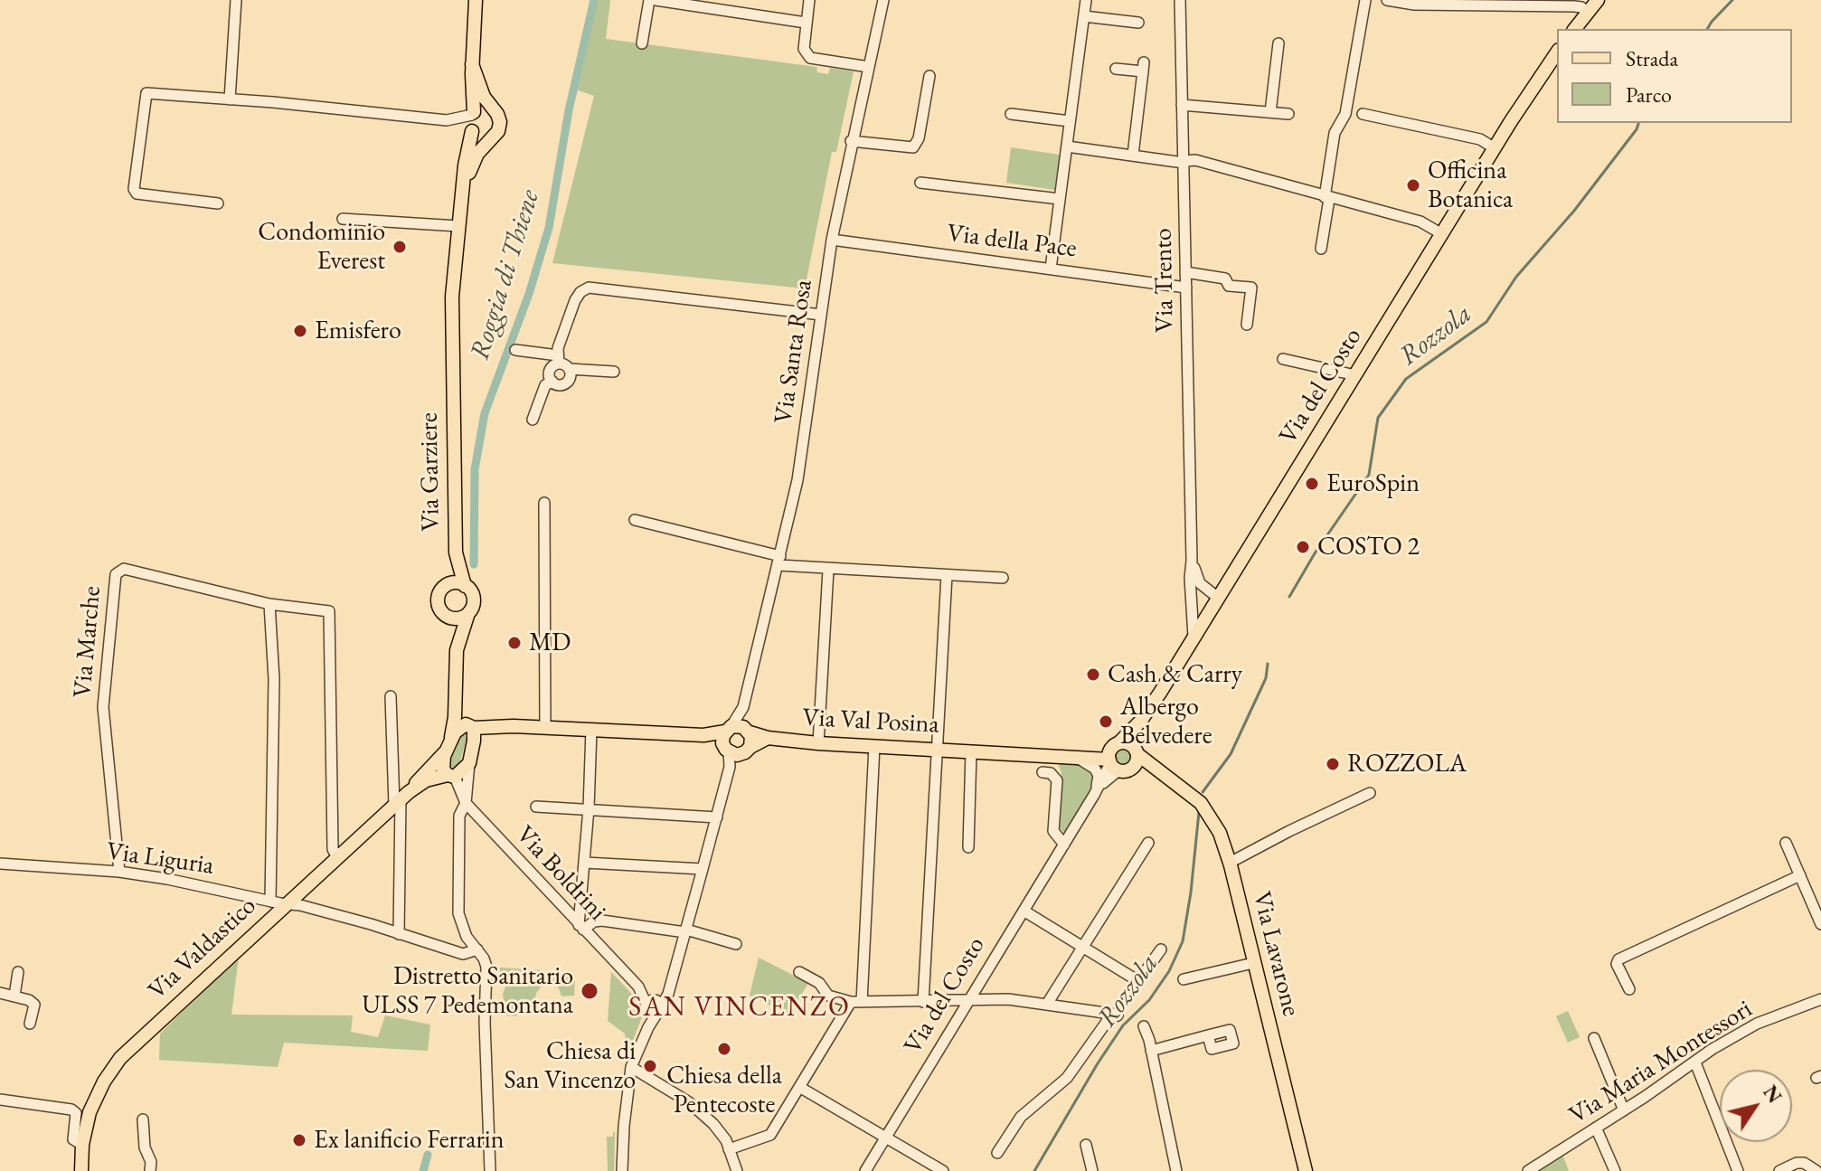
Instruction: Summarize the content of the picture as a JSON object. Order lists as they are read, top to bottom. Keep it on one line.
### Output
{"streets":{"main road":["Via del Costo","Via Garziere","Via Val Posina","Via Valdastico","Via Lavarone"],"street":["Via della Pace","Via Trento","Via Santa Rosa","Via Marche","Via Liguria","Via Boldrini","Via Maria Montessori"]},"crossings":[["Via della Pace","Via Trento"],["Via della Pace","Via Santa Rosa"],["Via Trento","Via del Costo"],["Via Santa Rosa","Via Val Posina"],["Via del Costo","Via Val Posina"],["Via del Costo","Via Lavarone"],["Via Garziere","Via Val Posina"],["Via Garziere","Via Valdastico"],["Via Marche","Via Liguria"],["Via Val Posina","Via Valdastico"],["Via Val Posina","Via Lavarone"],["Via Liguria","Via Valdastico"]],"districts":["SAN VINCENZO"],"water":["Roggia di Thiene","Rozzola"],"places":["Officina Botanica","Condominio Everest","Emisfero","EuroSpin","COSTO 2","MD","Cash & Carry","Albergo Belvedere","ROZZOLA","Distretto Sanitario ULSS 7 Pedemontana","Chiesa della Pentecoste","Chiesa di San Vincenzo","Ex lanificio Ferrarin"],"legend":["Strada","Parco"],"north":"top right"}
